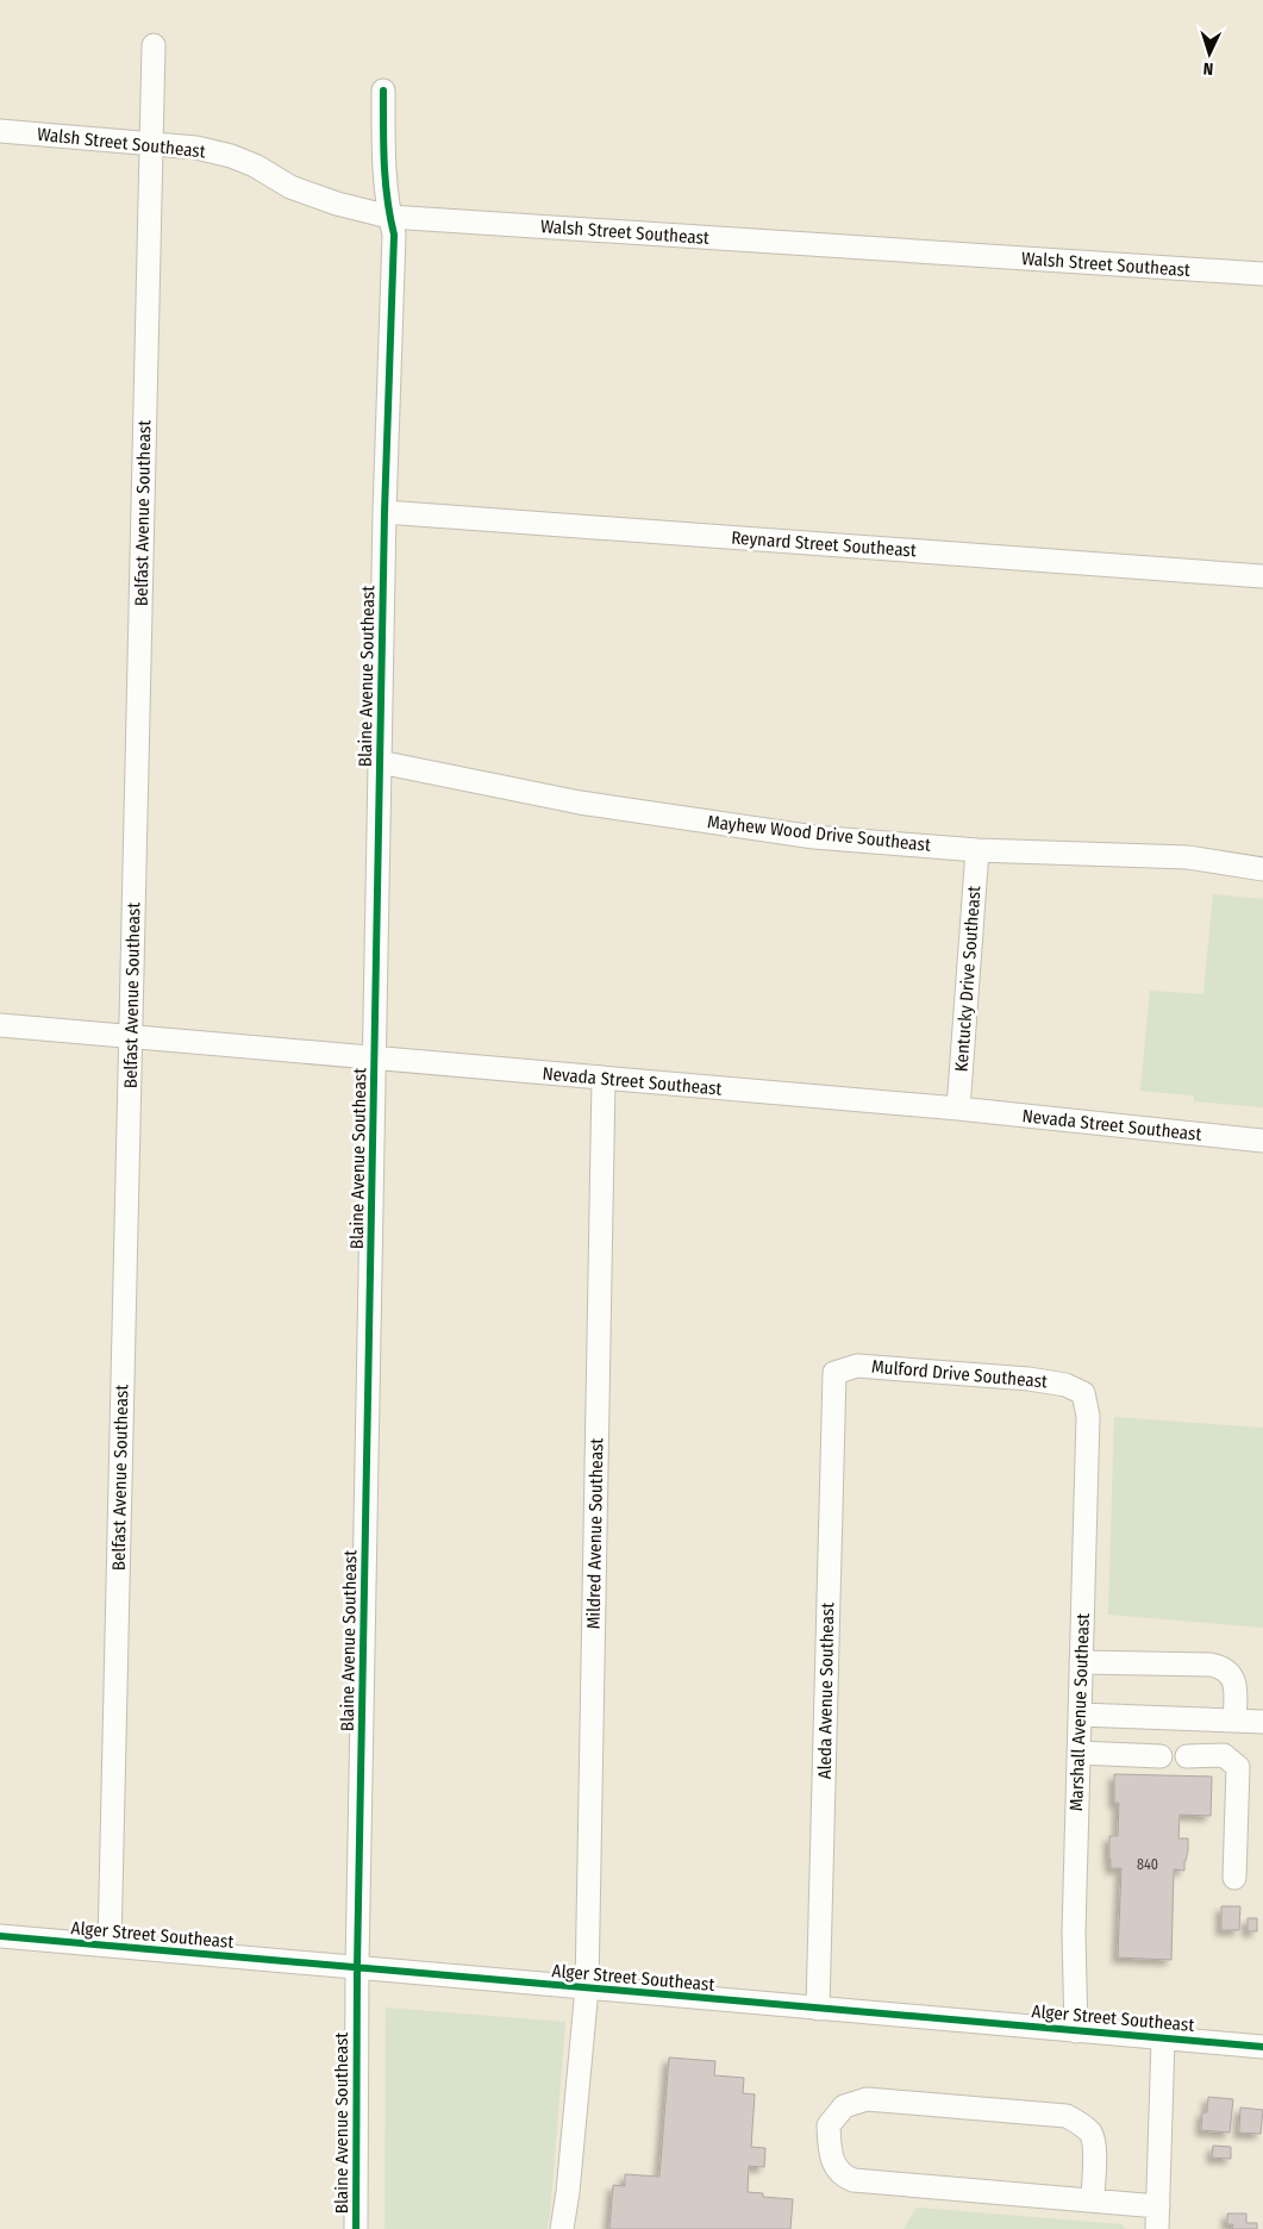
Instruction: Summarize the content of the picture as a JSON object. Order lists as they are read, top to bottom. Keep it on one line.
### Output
{"streets":{"street":["Walsh Street Southeast","Belfast Avenue Southeast","Reynard Street Southeast","Blaine Avenue Southeast","Mayhew Wood Drive Southeast","Kentucky Drive Southeast","Nevada Street Southeast","Mulford Drive Southeast","Mildred Avenue Southeast","Aleda Avenue Southeast","Marshall Avenue Southeast","Alger Street Southeast"]},"crossings":[["Walsh Street Southeast","Belfast Avenue Southeast"],["Walsh Street Southeast","Blaine Avenue Southeast"],["Belfast Avenue Southeast","Nevada Street Southeast"],["Belfast Avenue Southeast","Alger Street Southeast"],["Reynard Street Southeast","Blaine Avenue Southeast"],["Blaine Avenue Southeast","Mayhew Wood Drive Southeast"],["Blaine Avenue Southeast","Nevada Street Southeast"],["Blaine Avenue Southeast","Alger Street Southeast"],["Mayhew Wood Drive Southeast","Kentucky Drive Southeast"],["Kentucky Drive Southeast","Nevada Street Southeast"],["Nevada Street Southeast","Mildred Avenue Southeast"],["Mulford Drive Southeast","Aleda Avenue Southeast"],["Mulford Drive Southeast","Marshall Avenue Southeast"],["Mildred Avenue Southeast","Alger Street Southeast"],["Aleda Avenue Southeast","Alger Street Southeast"],["Marshall Avenue Southeast","Alger Street Southeast"]],"house_numbers":["840"],"north":"bottom"}
